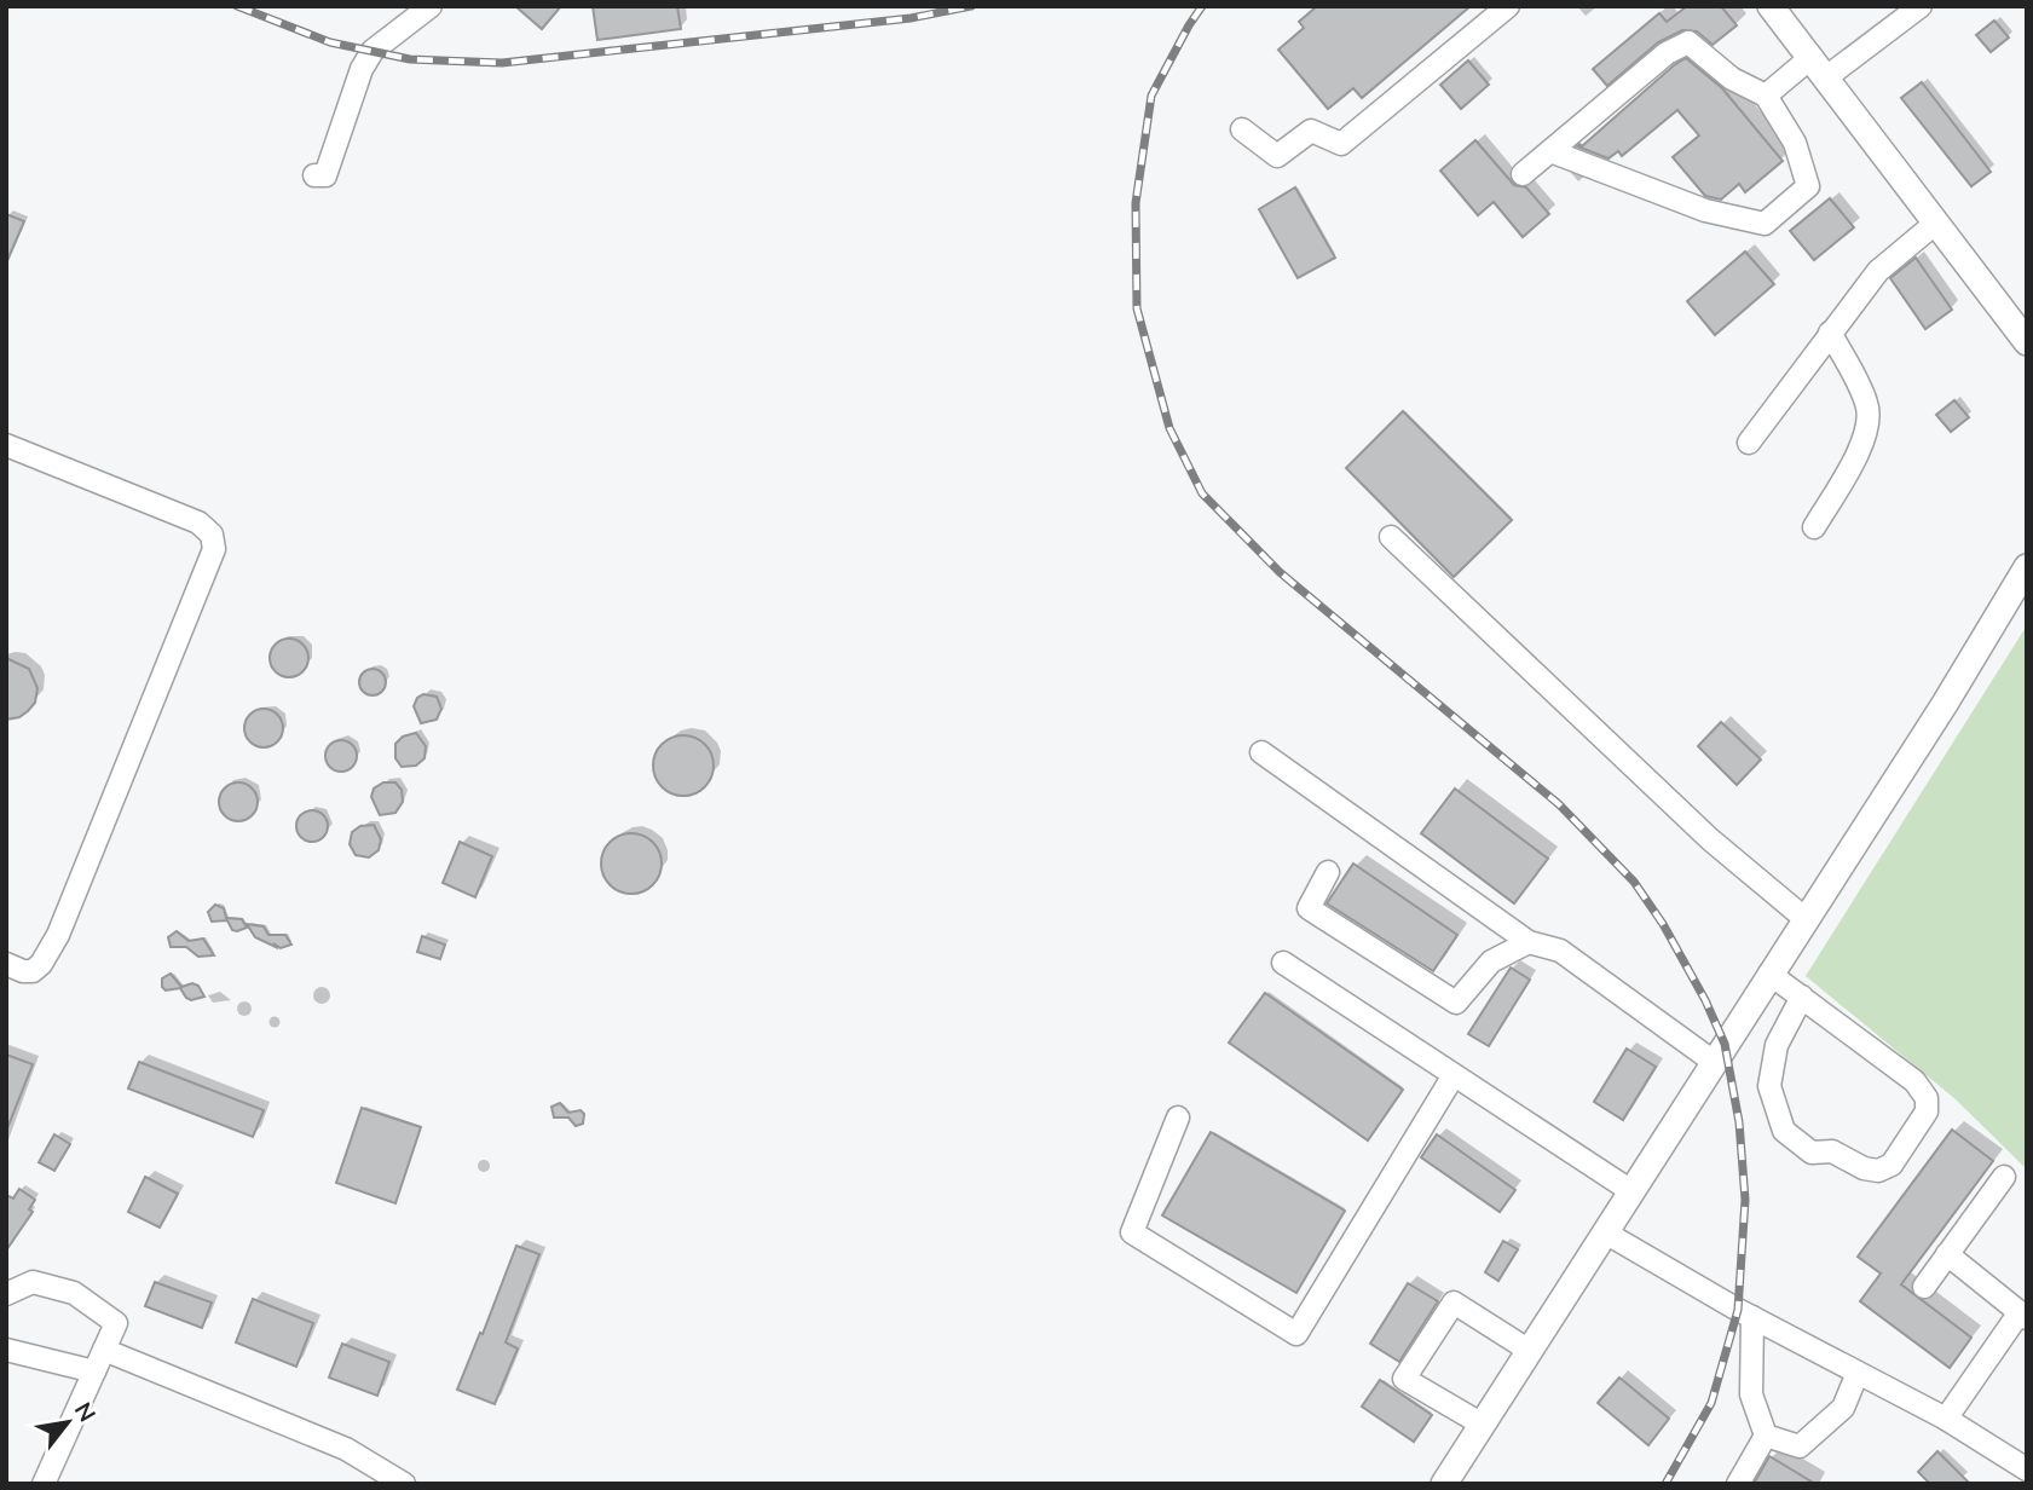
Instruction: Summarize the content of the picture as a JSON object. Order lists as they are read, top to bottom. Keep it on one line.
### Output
{"north":"top right"}
